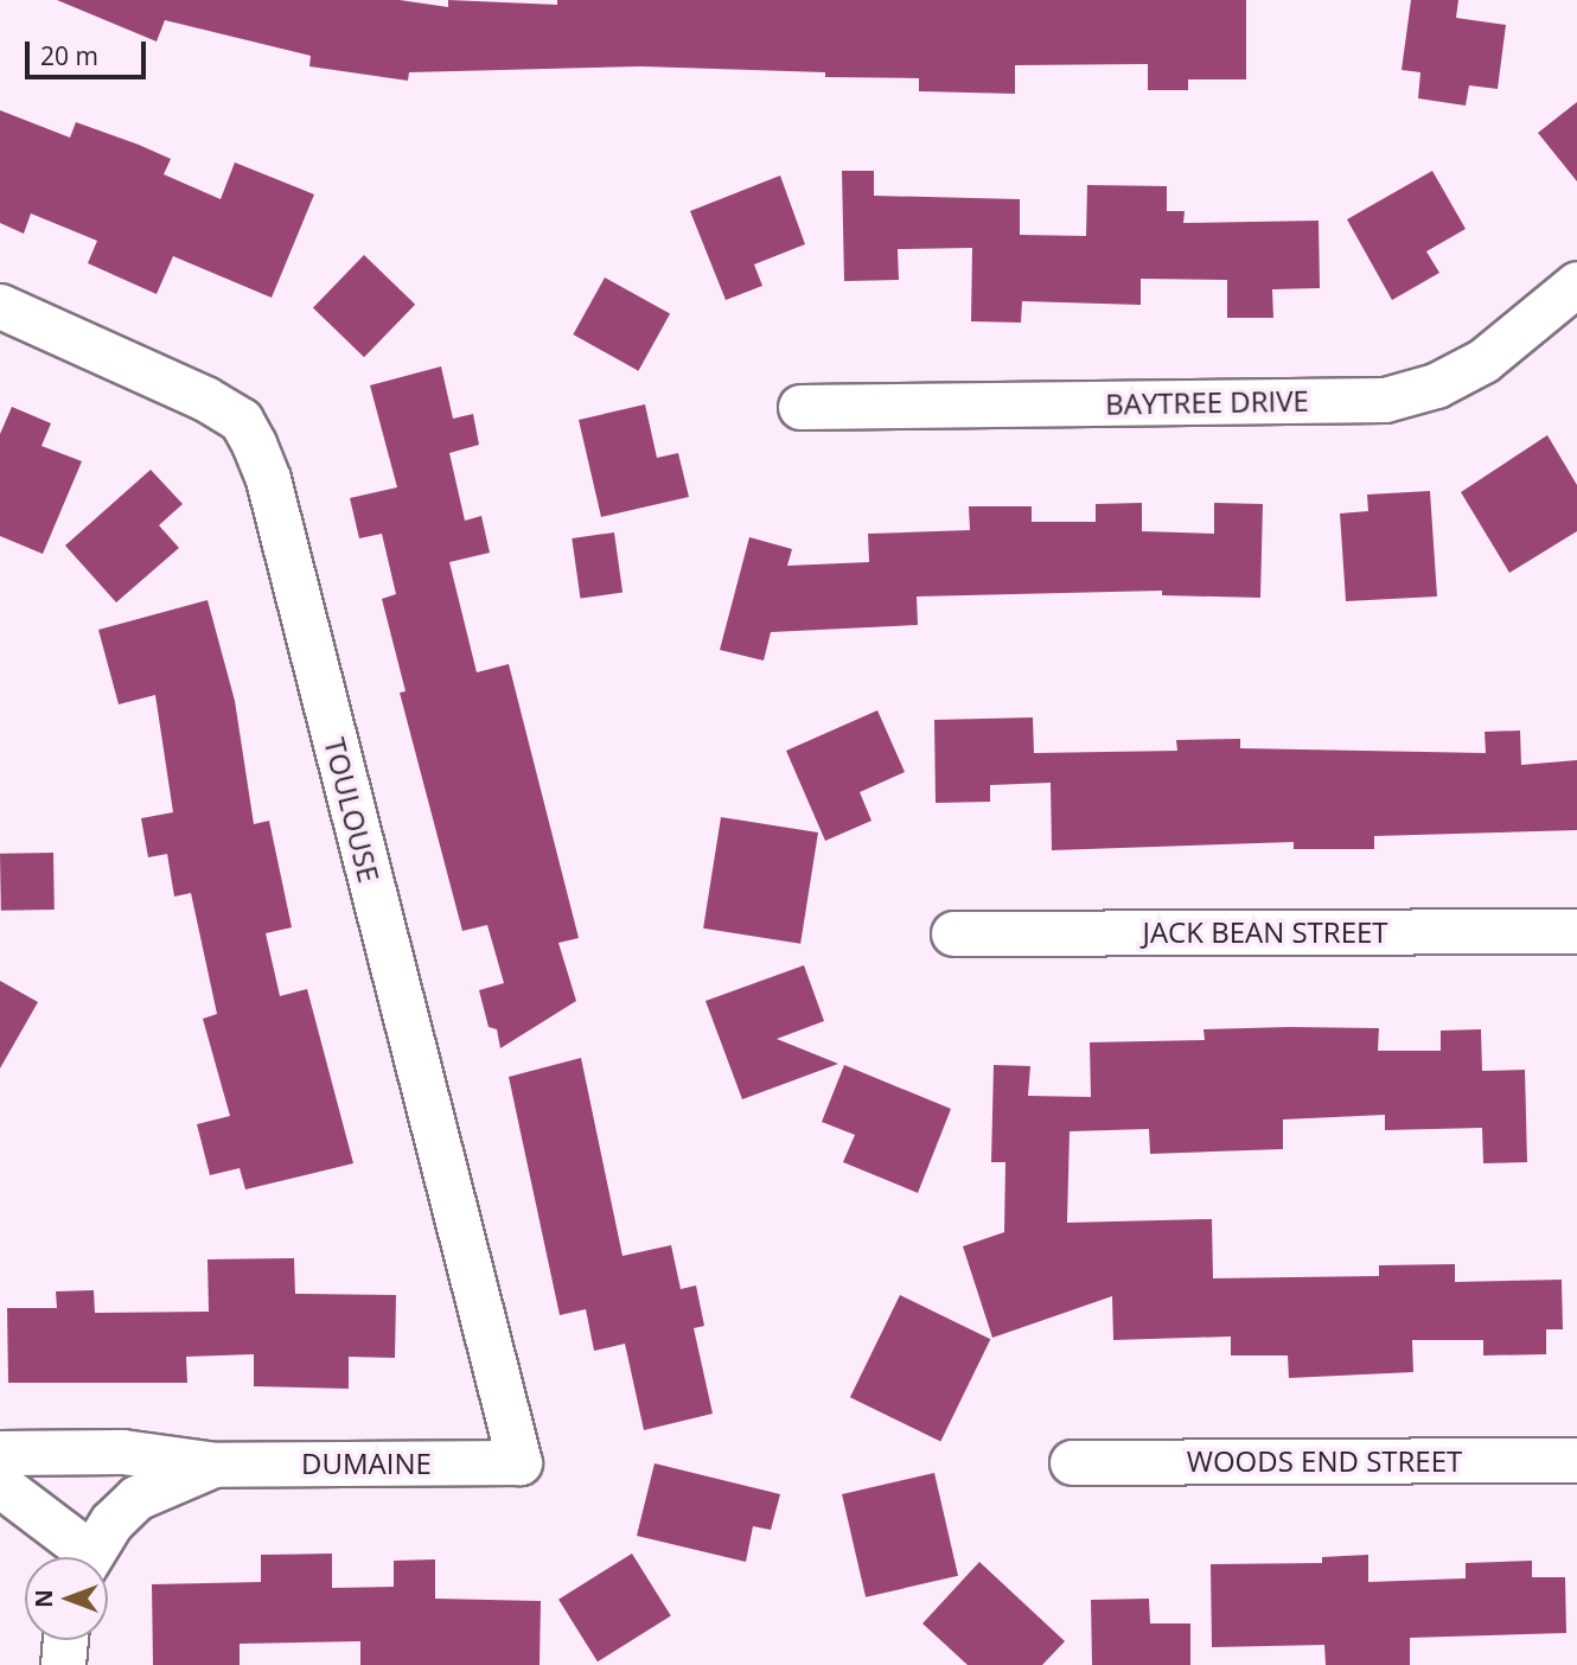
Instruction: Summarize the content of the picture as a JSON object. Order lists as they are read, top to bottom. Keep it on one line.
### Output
{"streets":{"street":["BAYTREE DRIVE","TOULOUSE","JACK BEAN STREET","WOODS END STREET","DUMAINE"]},"crossings":[["TOULOUSE","DUMAINE"]],"scale_bar":"20 m","north":"left"}
